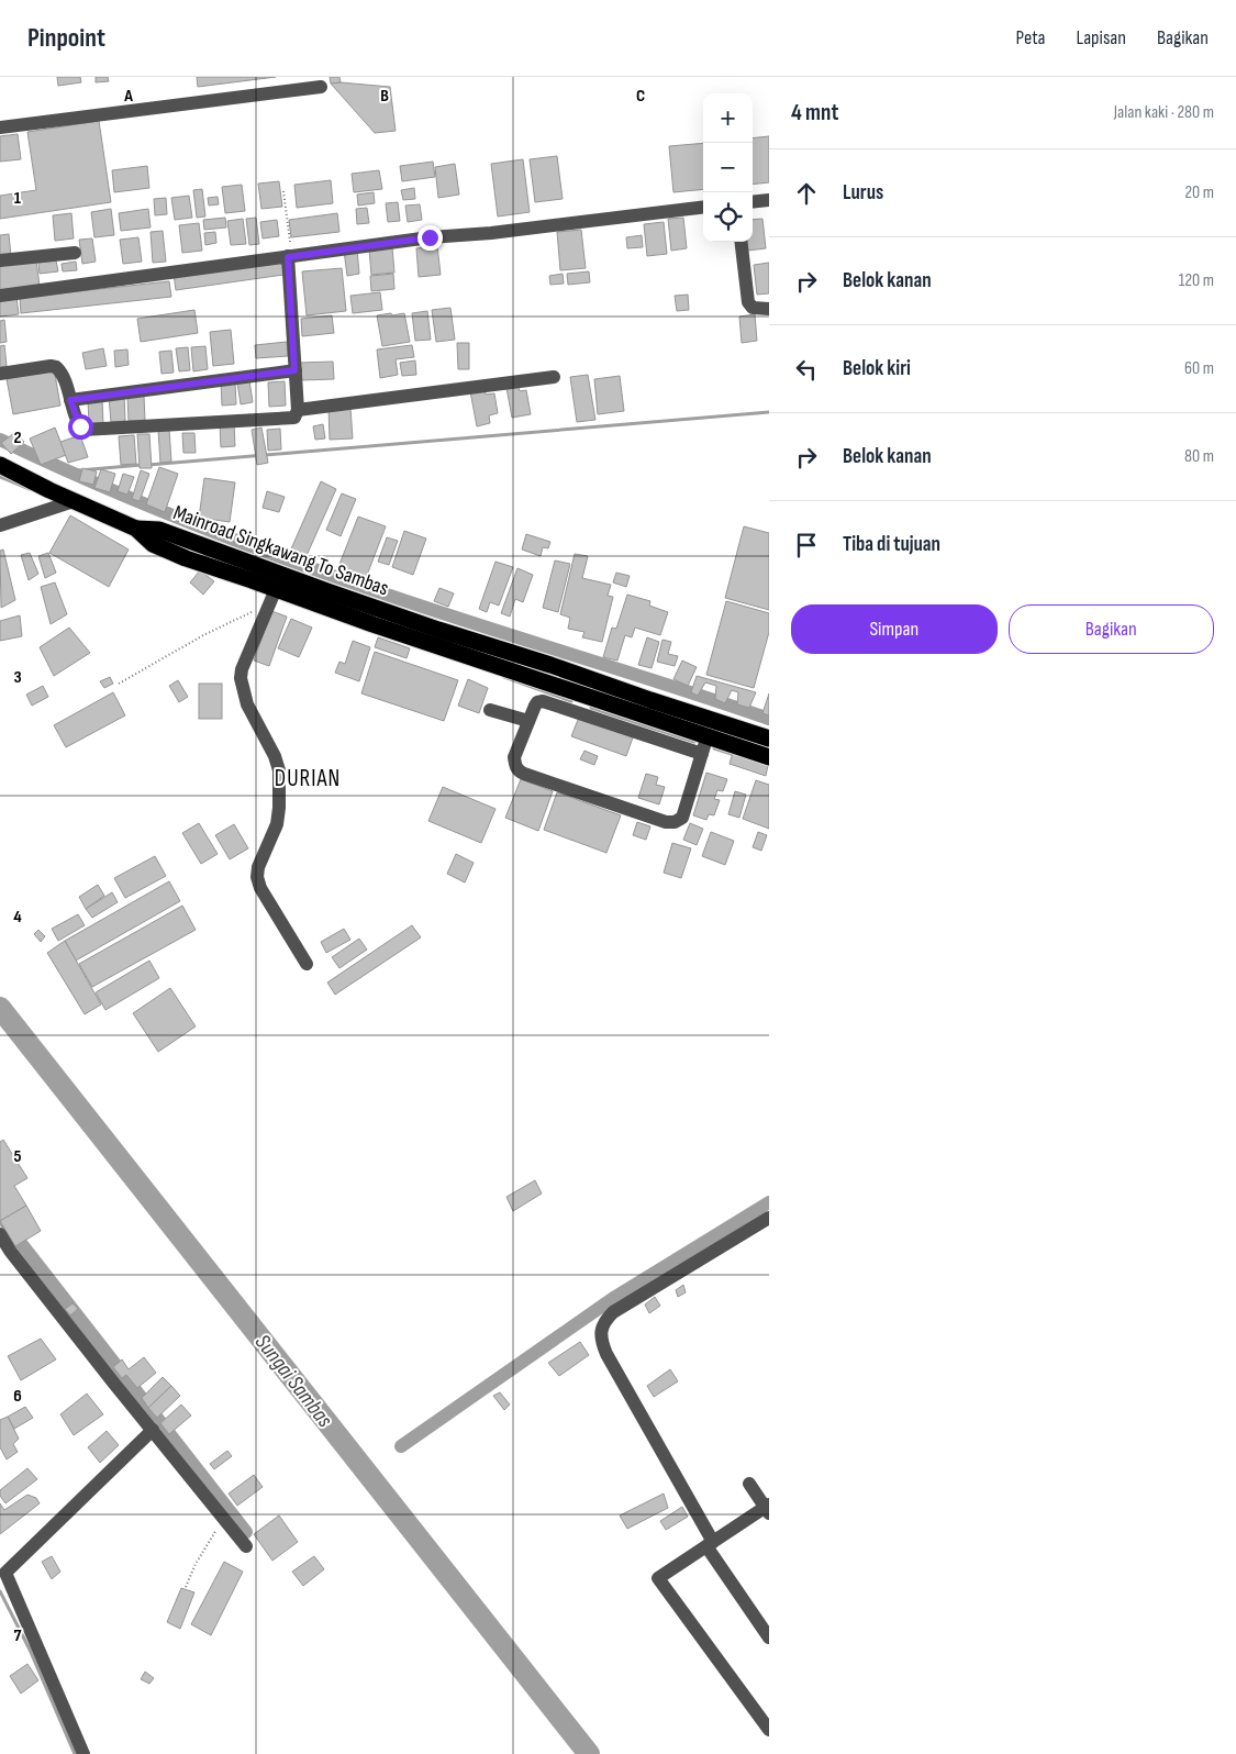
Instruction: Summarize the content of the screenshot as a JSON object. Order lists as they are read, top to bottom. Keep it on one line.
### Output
{"streets":{"highway":["Mainroad Singkawang To Sambas"]},"districts":["DURIAN"],"water":["Sungai Sambas"],"page":{"header":"Pinpoint","nav":["Peta","Lapisan","Bagikan"],"heading":["4 mnt","Jalan kaki · 280 m"],"map_buttons":["+","−"],"list":[["Lurus","20 m"],["Belok kanan","120 m"],["Belok kiri","60 m"],["Belok kanan","80 m"],"Tiba di tujuan"],"buttons":["Simpan","Bagikan"]},"grid":{"columns":["A","B","C"],"rows":["1","2","3","4","5","6","7"]}}
